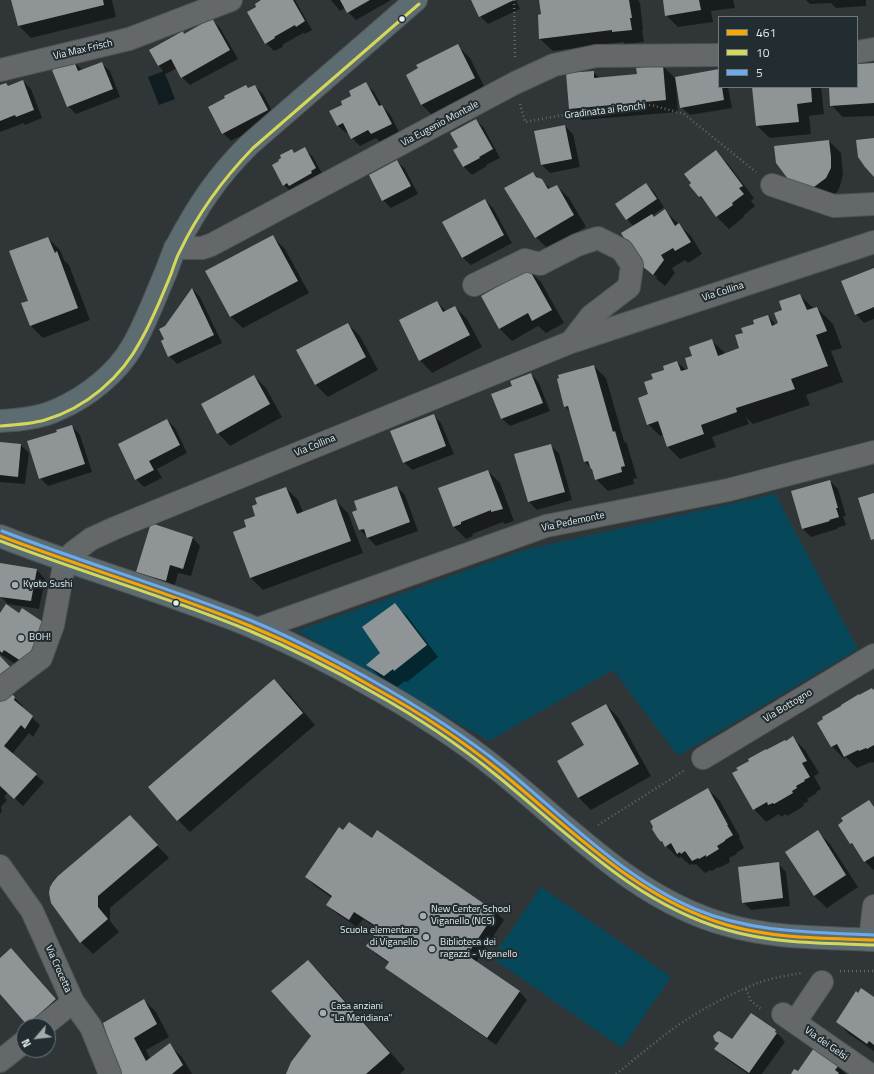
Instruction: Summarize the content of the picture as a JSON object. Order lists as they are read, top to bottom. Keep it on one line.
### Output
{"streets":{"street":["Via Max Frisch","Via Eugenio Montale","Via Collina","Via Pedemonte","Via Bottogno","Via Crocetta","Via dei Gelsi"],"path":["Gradinata ai Ronchi"]},"crossings":[["Gradinata ai Ronchi","Via Eugenio Montale"]],"places":["Kyoto Sushi","BOH!","New Center School Viganello (NCS)","Scuola elementare di Viganello","Biblioteca dei ragazzi - Viganello","Casa anziani \"La Meridiana\""],"lines":["transit line 10","transit line 5","transit line 461"],"legend":["461","10","5"],"north":"bottom left"}
